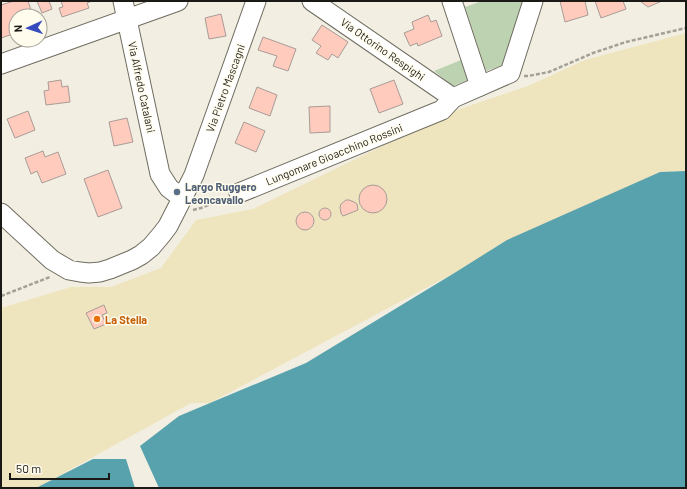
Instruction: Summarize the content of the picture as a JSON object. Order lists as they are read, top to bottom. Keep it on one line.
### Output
{"streets":{"street":["Via Ottorino Respighi","Via Alfredo Catalani","Via Pietro Mascagni","Lungomare Gioacchino Rossini"]},"crossings":[["Via Ottorino Respighi","Lungomare Gioacchino Rossini"],["Via Alfredo Catalani","Via Pietro Mascagni"]],"places":["Largo Ruggero Leoncavallo","La Stella"],"scale_bar":"50 m","north":"left"}
